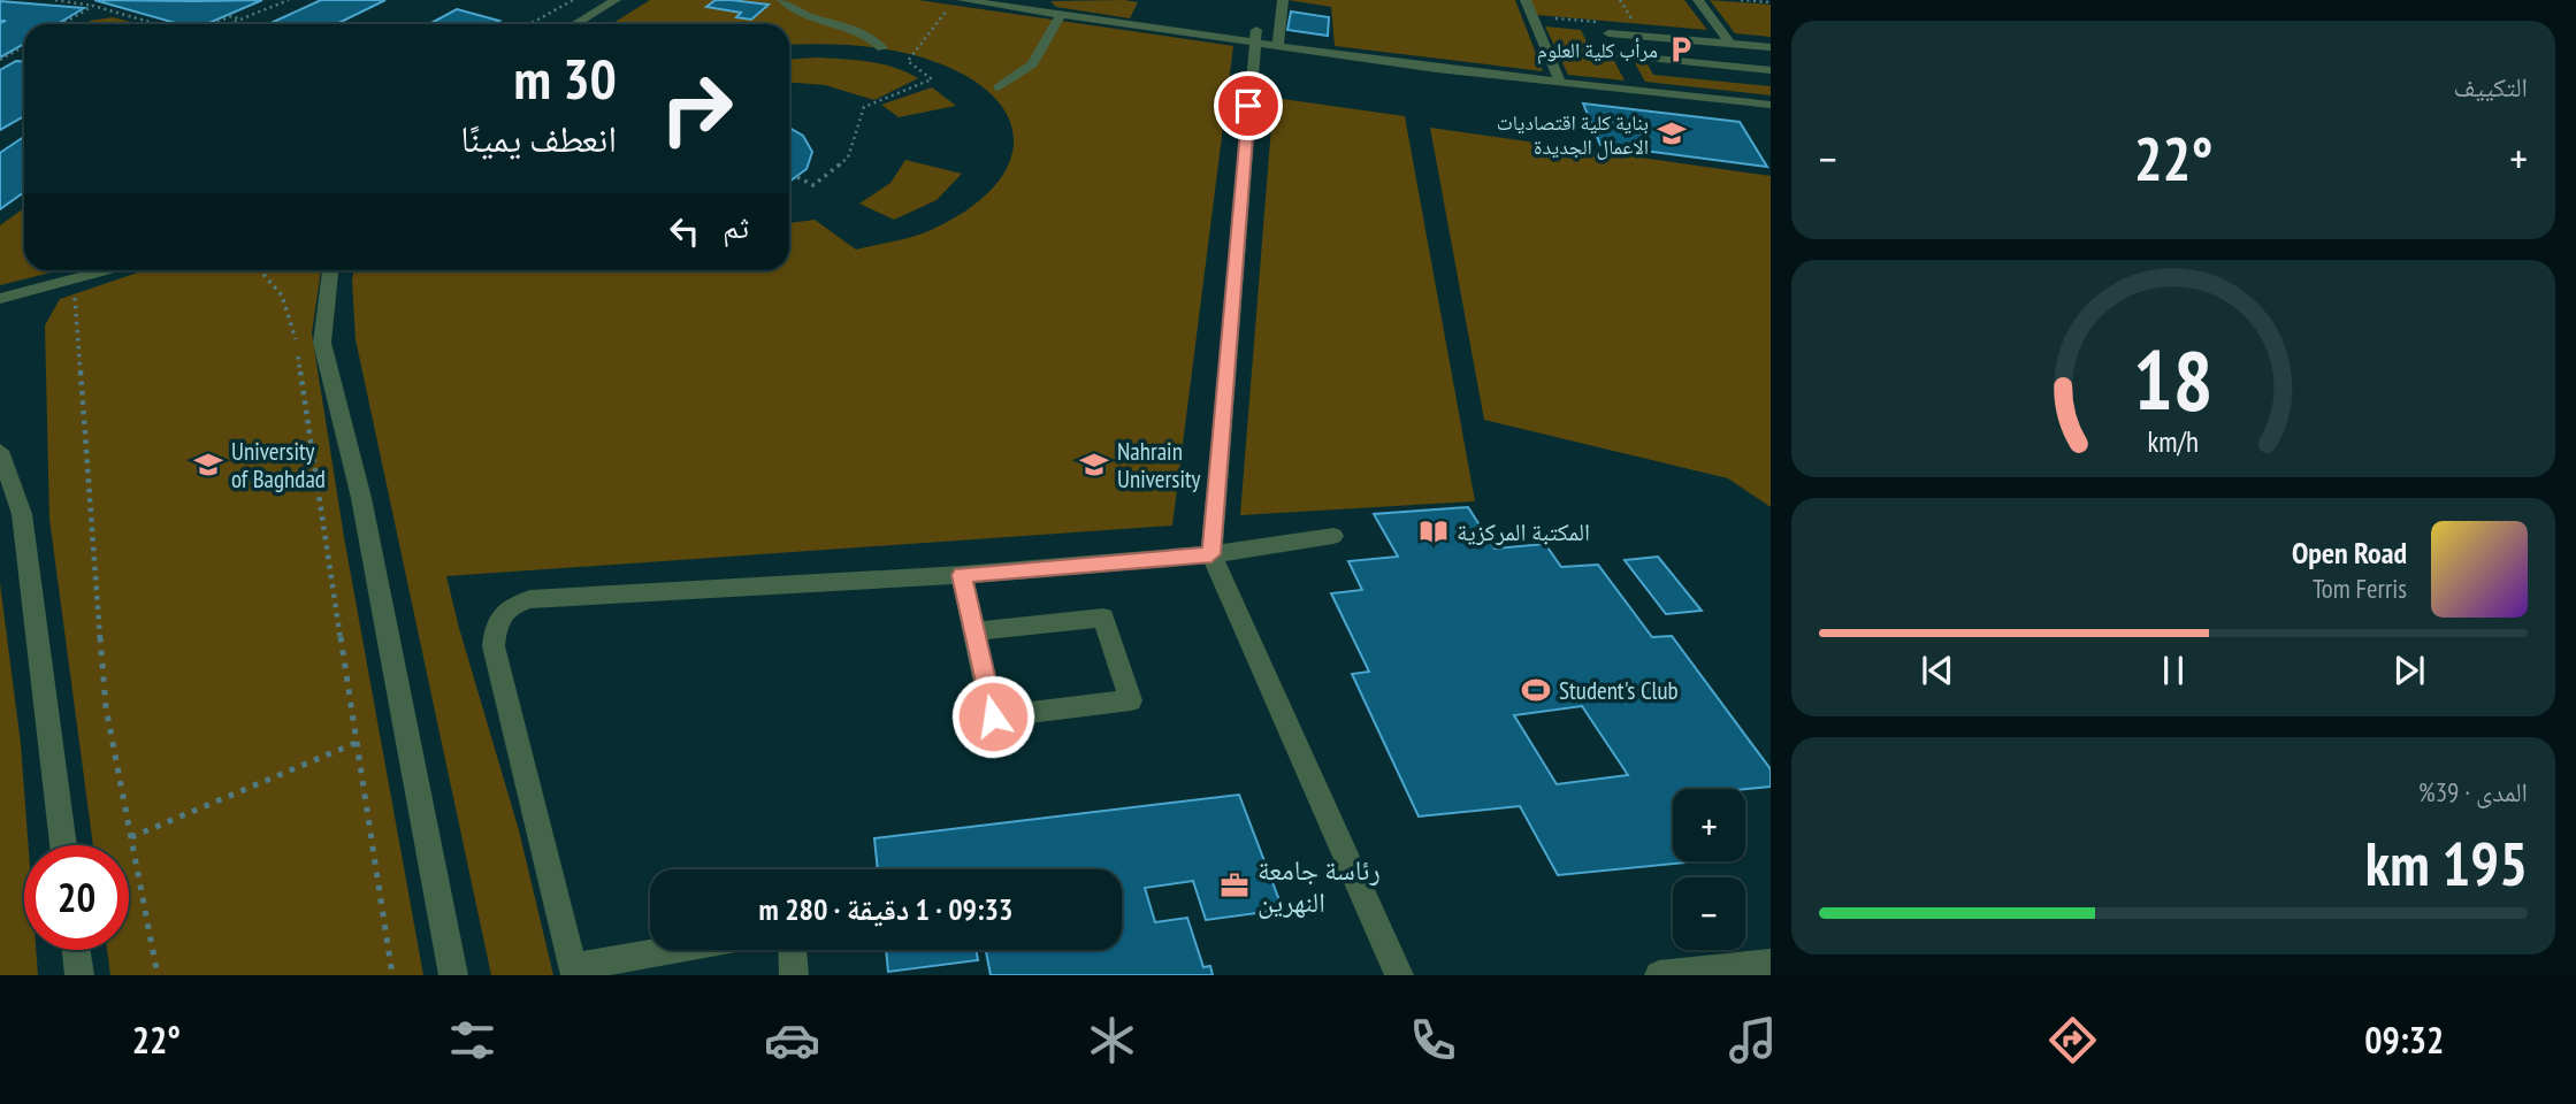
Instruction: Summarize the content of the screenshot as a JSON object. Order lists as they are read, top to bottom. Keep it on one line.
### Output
{"places":{"parking":["مرأب كلية العلوم"],"school or university":["بناية كلية اقتصاديات الاعمال الجديدة","University of Baghdad","Nahrain University"],"library":["المكتبة المركزية"],"sports":["Student's Club"],"office":["رئاسة جامعة النهرين"]},"page":{"tile":["التكييف",["المدى · 39%","195 km"]],"turn":["30 m","انعطف يمينًا"],"heat":["−","22°","+"],"then":"ثم","song":["Open Road","Tom Ferris"],"map_buttons":["+","−"],"limit":"20","trip":"09:33 · 1 دقيقة · 280 m","tabs":["09:32","22°"],"gauge":["18","km/h"]}}
